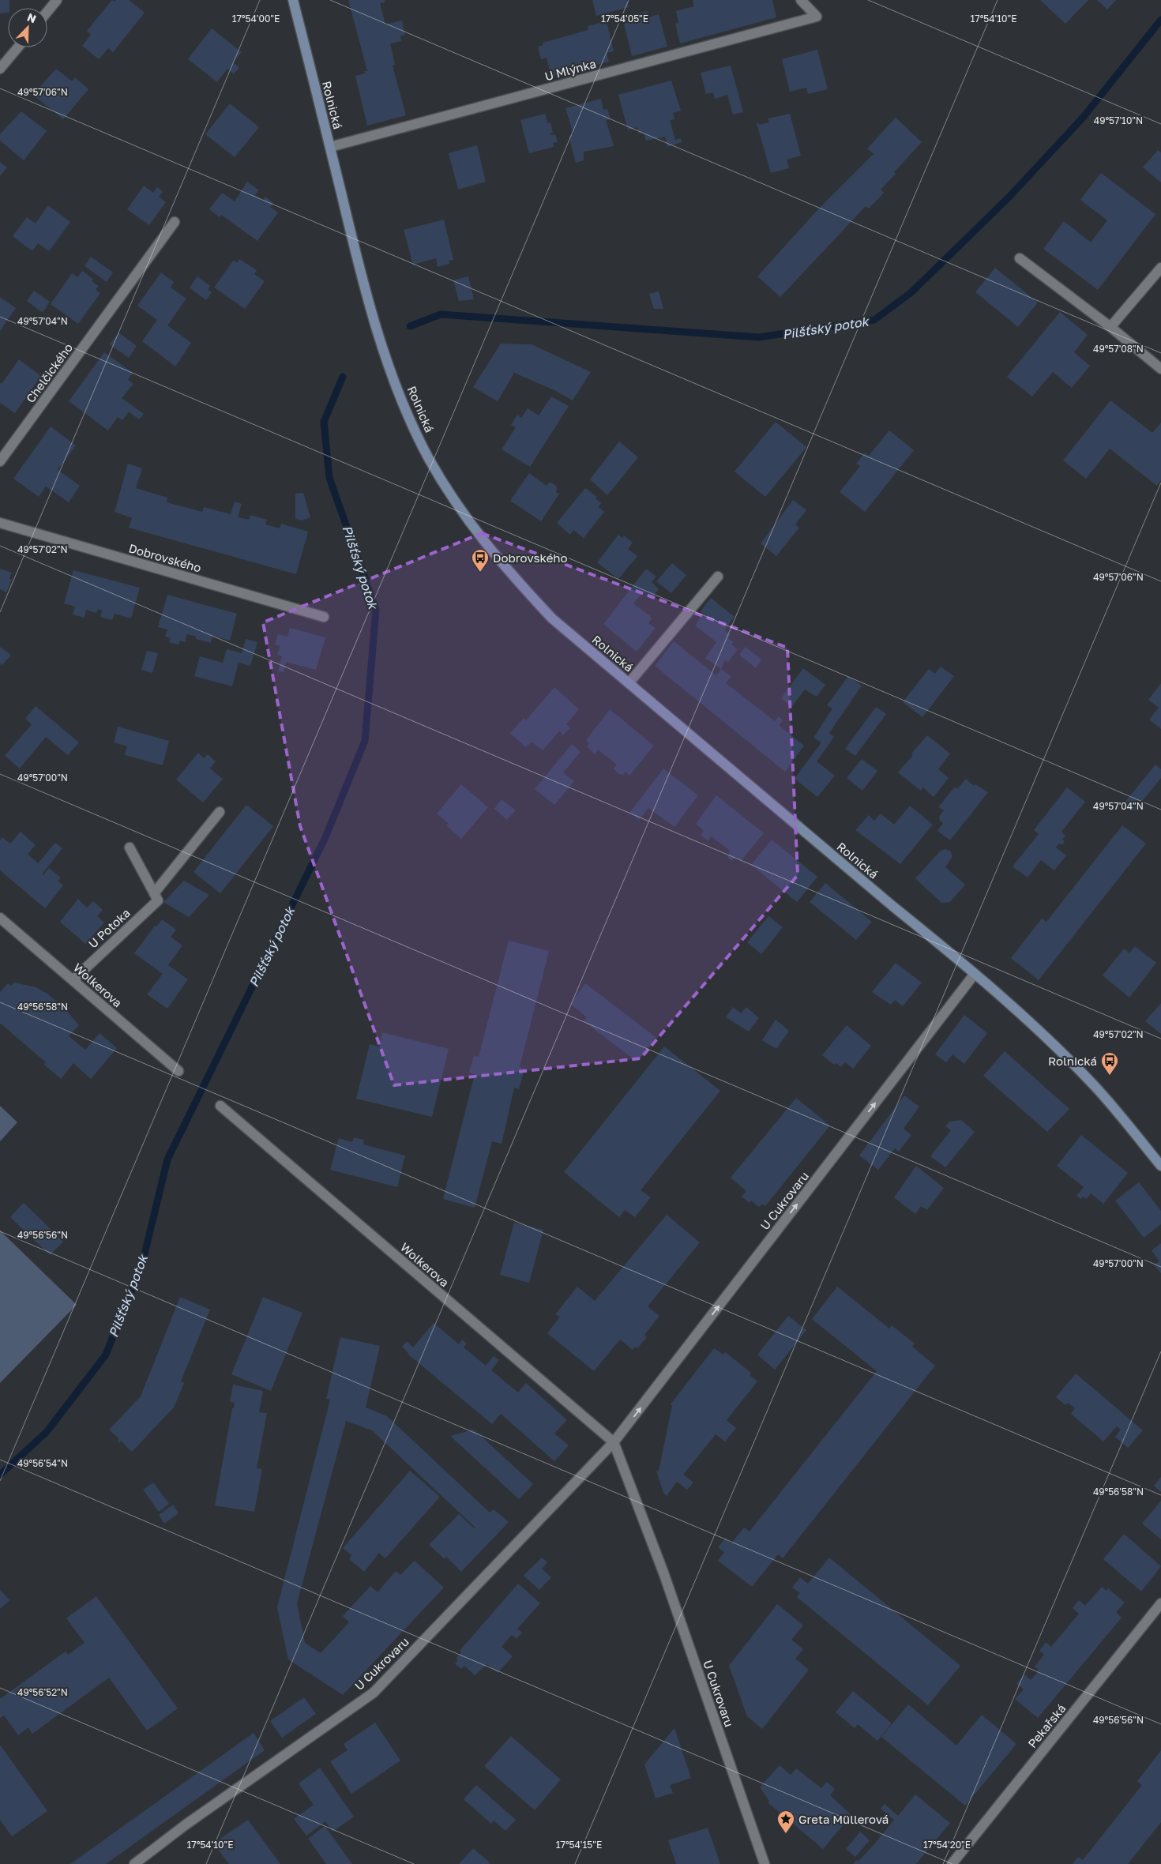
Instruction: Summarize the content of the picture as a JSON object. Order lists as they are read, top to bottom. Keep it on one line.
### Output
{"streets":{"street":["U Mlýnka","Rolnická","Chelčického","Dobrovského","U Potoka","Wolkerova","U Cukrovaru","Pekařská"]},"crossings":[["U Mlýnka","Rolnická"],["Rolnická","U Cukrovaru"],["U Potoka","Wolkerova"],["Wolkerova","U Cukrovaru"]],"one_way":["U Cukrovaru"],"water":["Pilšťský potok"],"places":{"bus stop":["Dobrovského","Rolnická"],"place":["Greta Müllerová"]},"north":"top right","coordinates":["17°54'00\"E","17°54'05\"E","17°54'10\"E","49°57'06\"N","49°57'10\"N","49°57'04\"N","49°57'08\"N","49°57'02\"N","49°57'00\"N","49°56'58\"N","49°56'56\"N","49°56'54\"N","49°56'52\"N","17°54'15\"E","17°54'20\"E"]}
